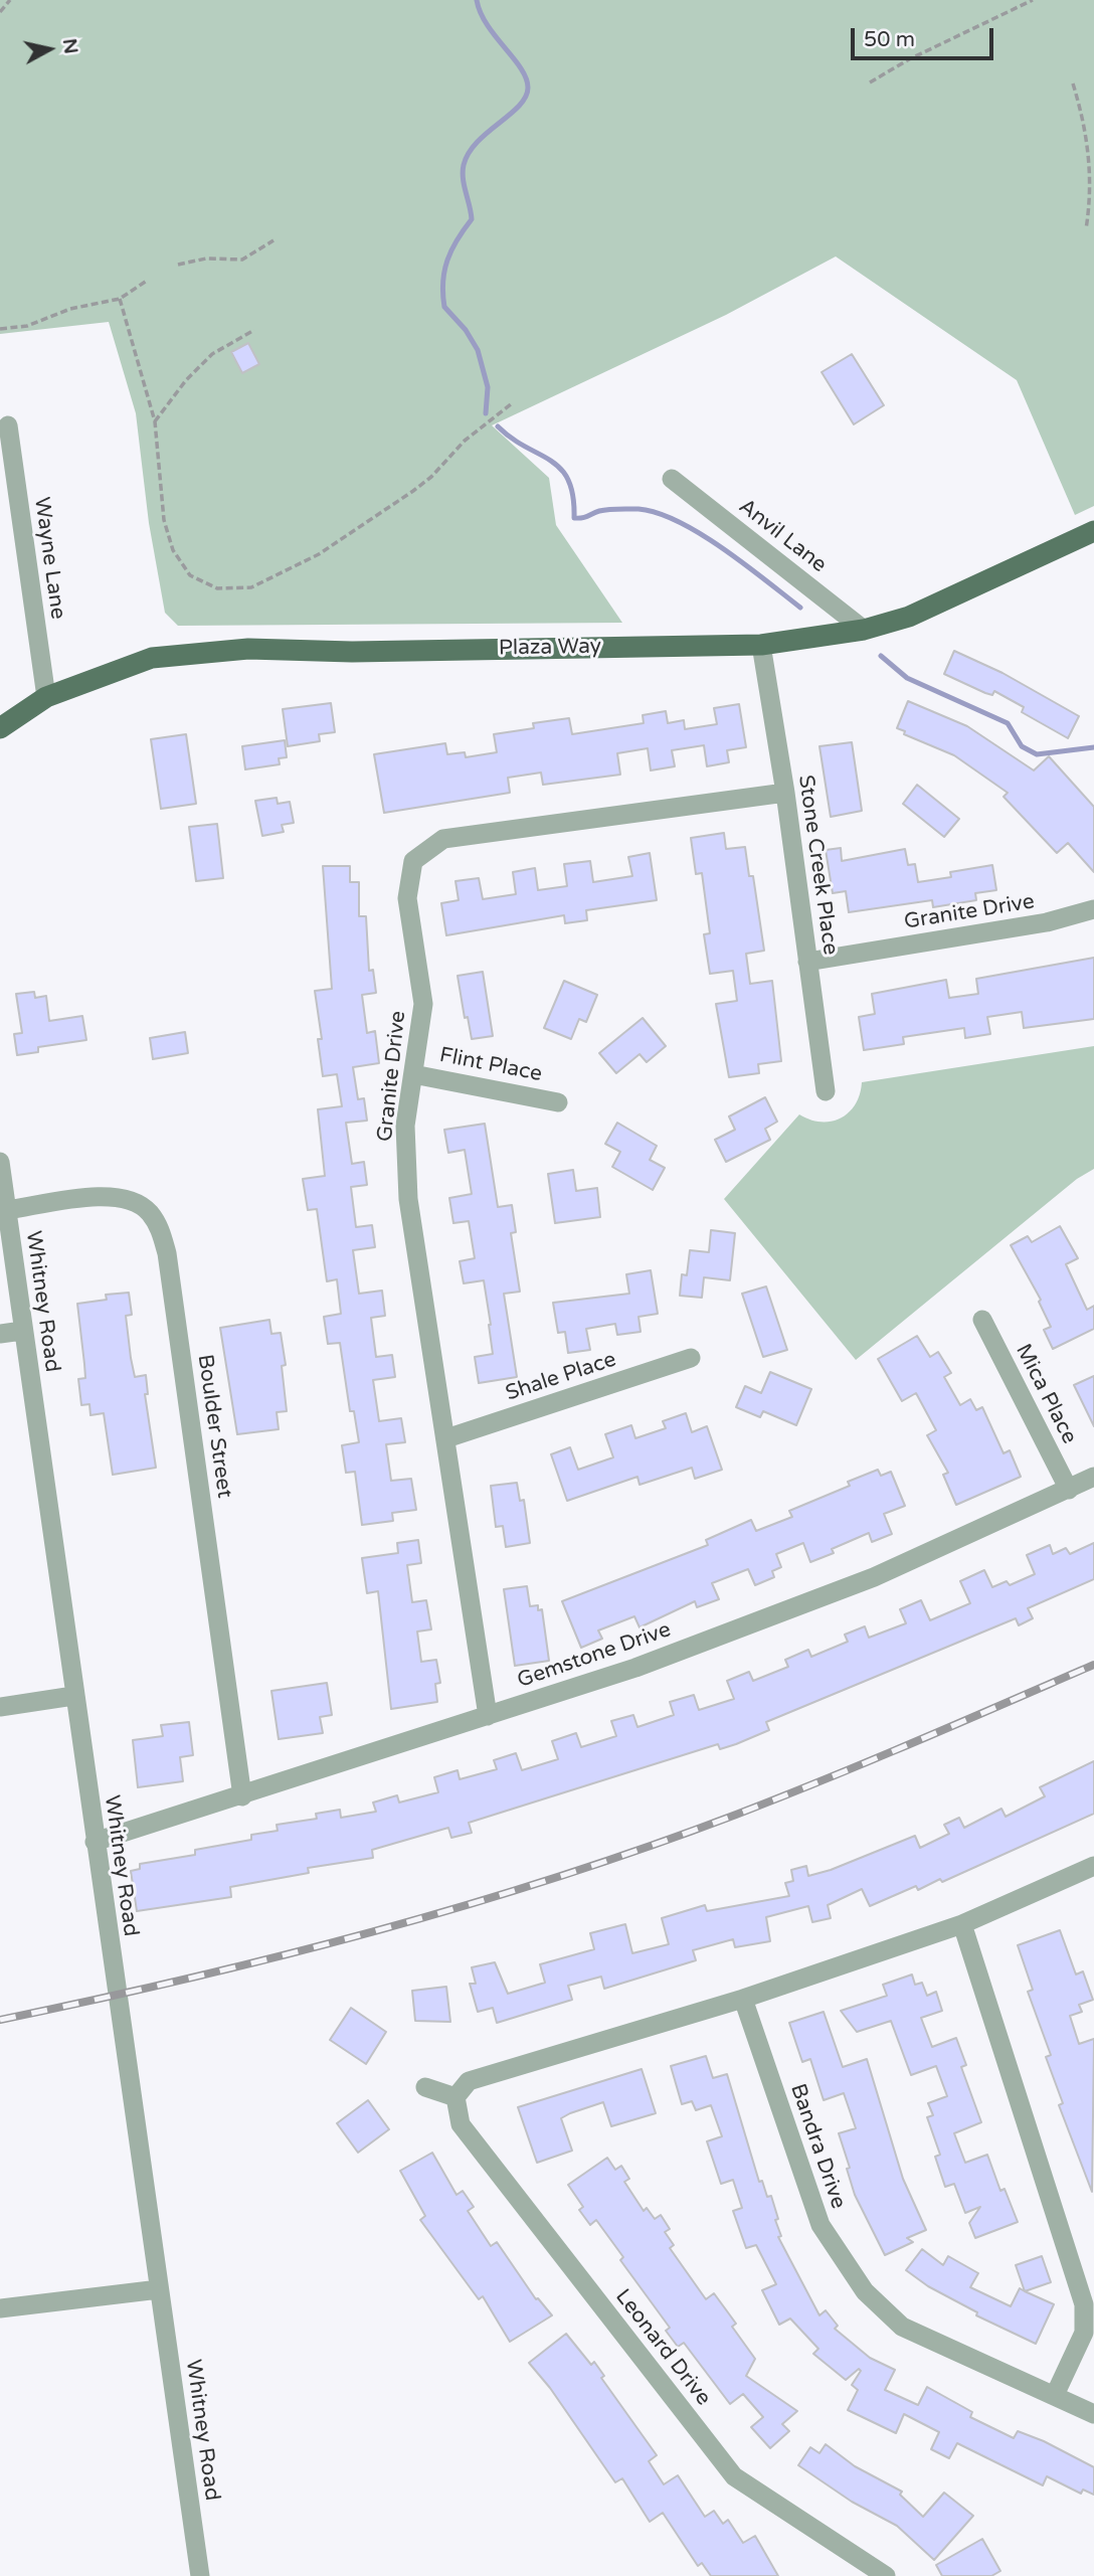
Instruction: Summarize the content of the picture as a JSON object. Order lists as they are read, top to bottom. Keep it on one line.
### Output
{"streets":{"main road":["Plaza Way"],"street":["Anvil Lane","Wayne Lane","Stone Creek Place","Granite Drive","Flint Place","Whitney Road","Shale Place","Mica Place","Boulder Street","Gemstone Drive","Bandra Drive","Leonard Drive"]},"crossings":[["Anvil Lane","Plaza Way"],["Wayne Lane","Plaza Way"],["Plaza Way","Stone Creek Place"],["Stone Creek Place","Granite Drive"],["Granite Drive","Flint Place"],["Granite Drive","Shale Place"],["Granite Drive","Gemstone Drive"],["Whitney Road","Boulder Street"],["Whitney Road","Gemstone Drive"],["Mica Place","Gemstone Drive"],["Boulder Street","Gemstone Drive"]],"scale_bar":"50 m","north":"right"}
